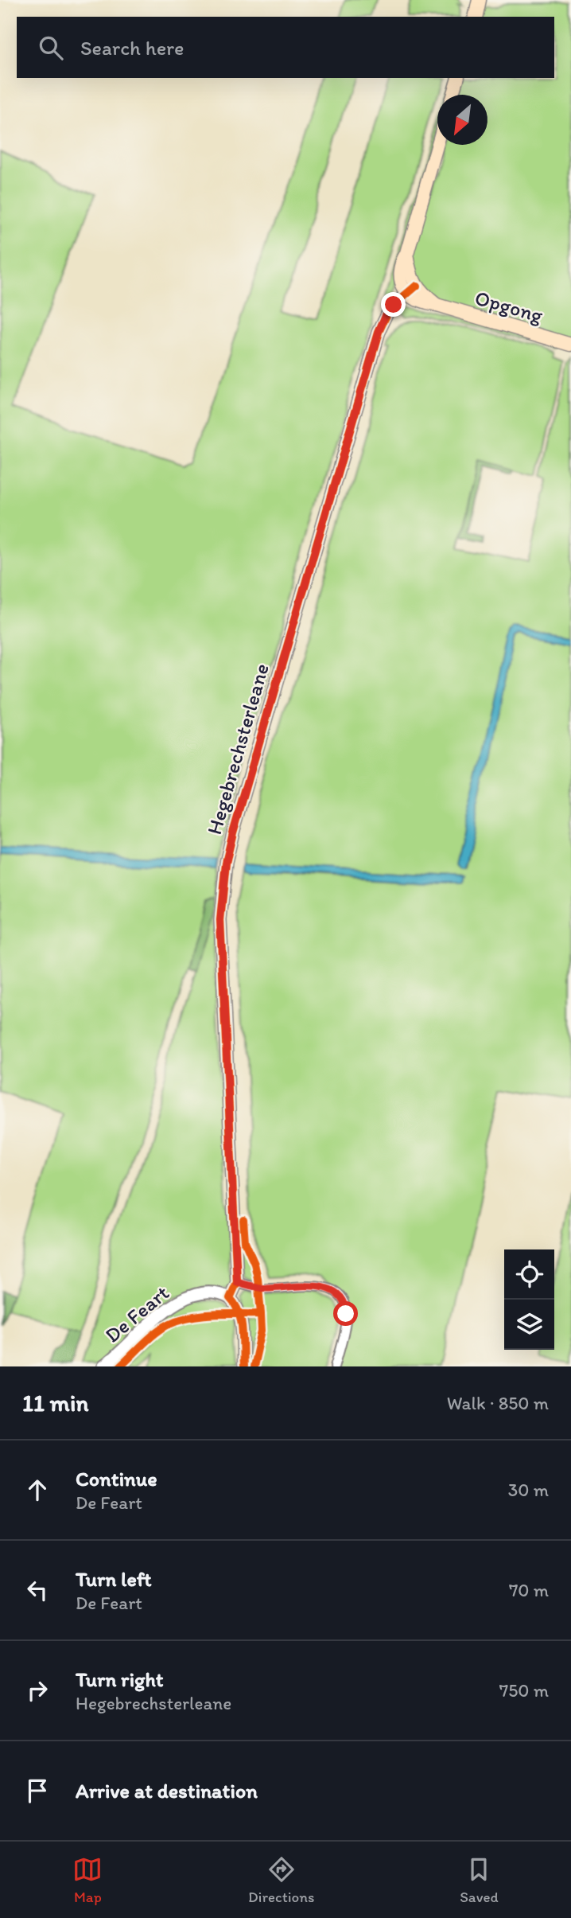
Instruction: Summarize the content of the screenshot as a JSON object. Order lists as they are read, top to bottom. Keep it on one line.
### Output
{"streets":{"main road":["Opgong"],"street":["Hegebrechsterleane","De Feart"]},"crossings":[["Opgong","Hegebrechsterleane"],["Hegebrechsterleane","De Feart"]],"north":"bottom left","page":{"search":"Search here","heading":["11 min","Walk · 850 m"],"list":[["Continue","De Feart","30 m"],["Turn left","De Feart","70 m"],["Turn right","Hegebrechsterleane","750 m"],"Arrive at destination"],"nav":["Map","Directions","Saved"]}}
